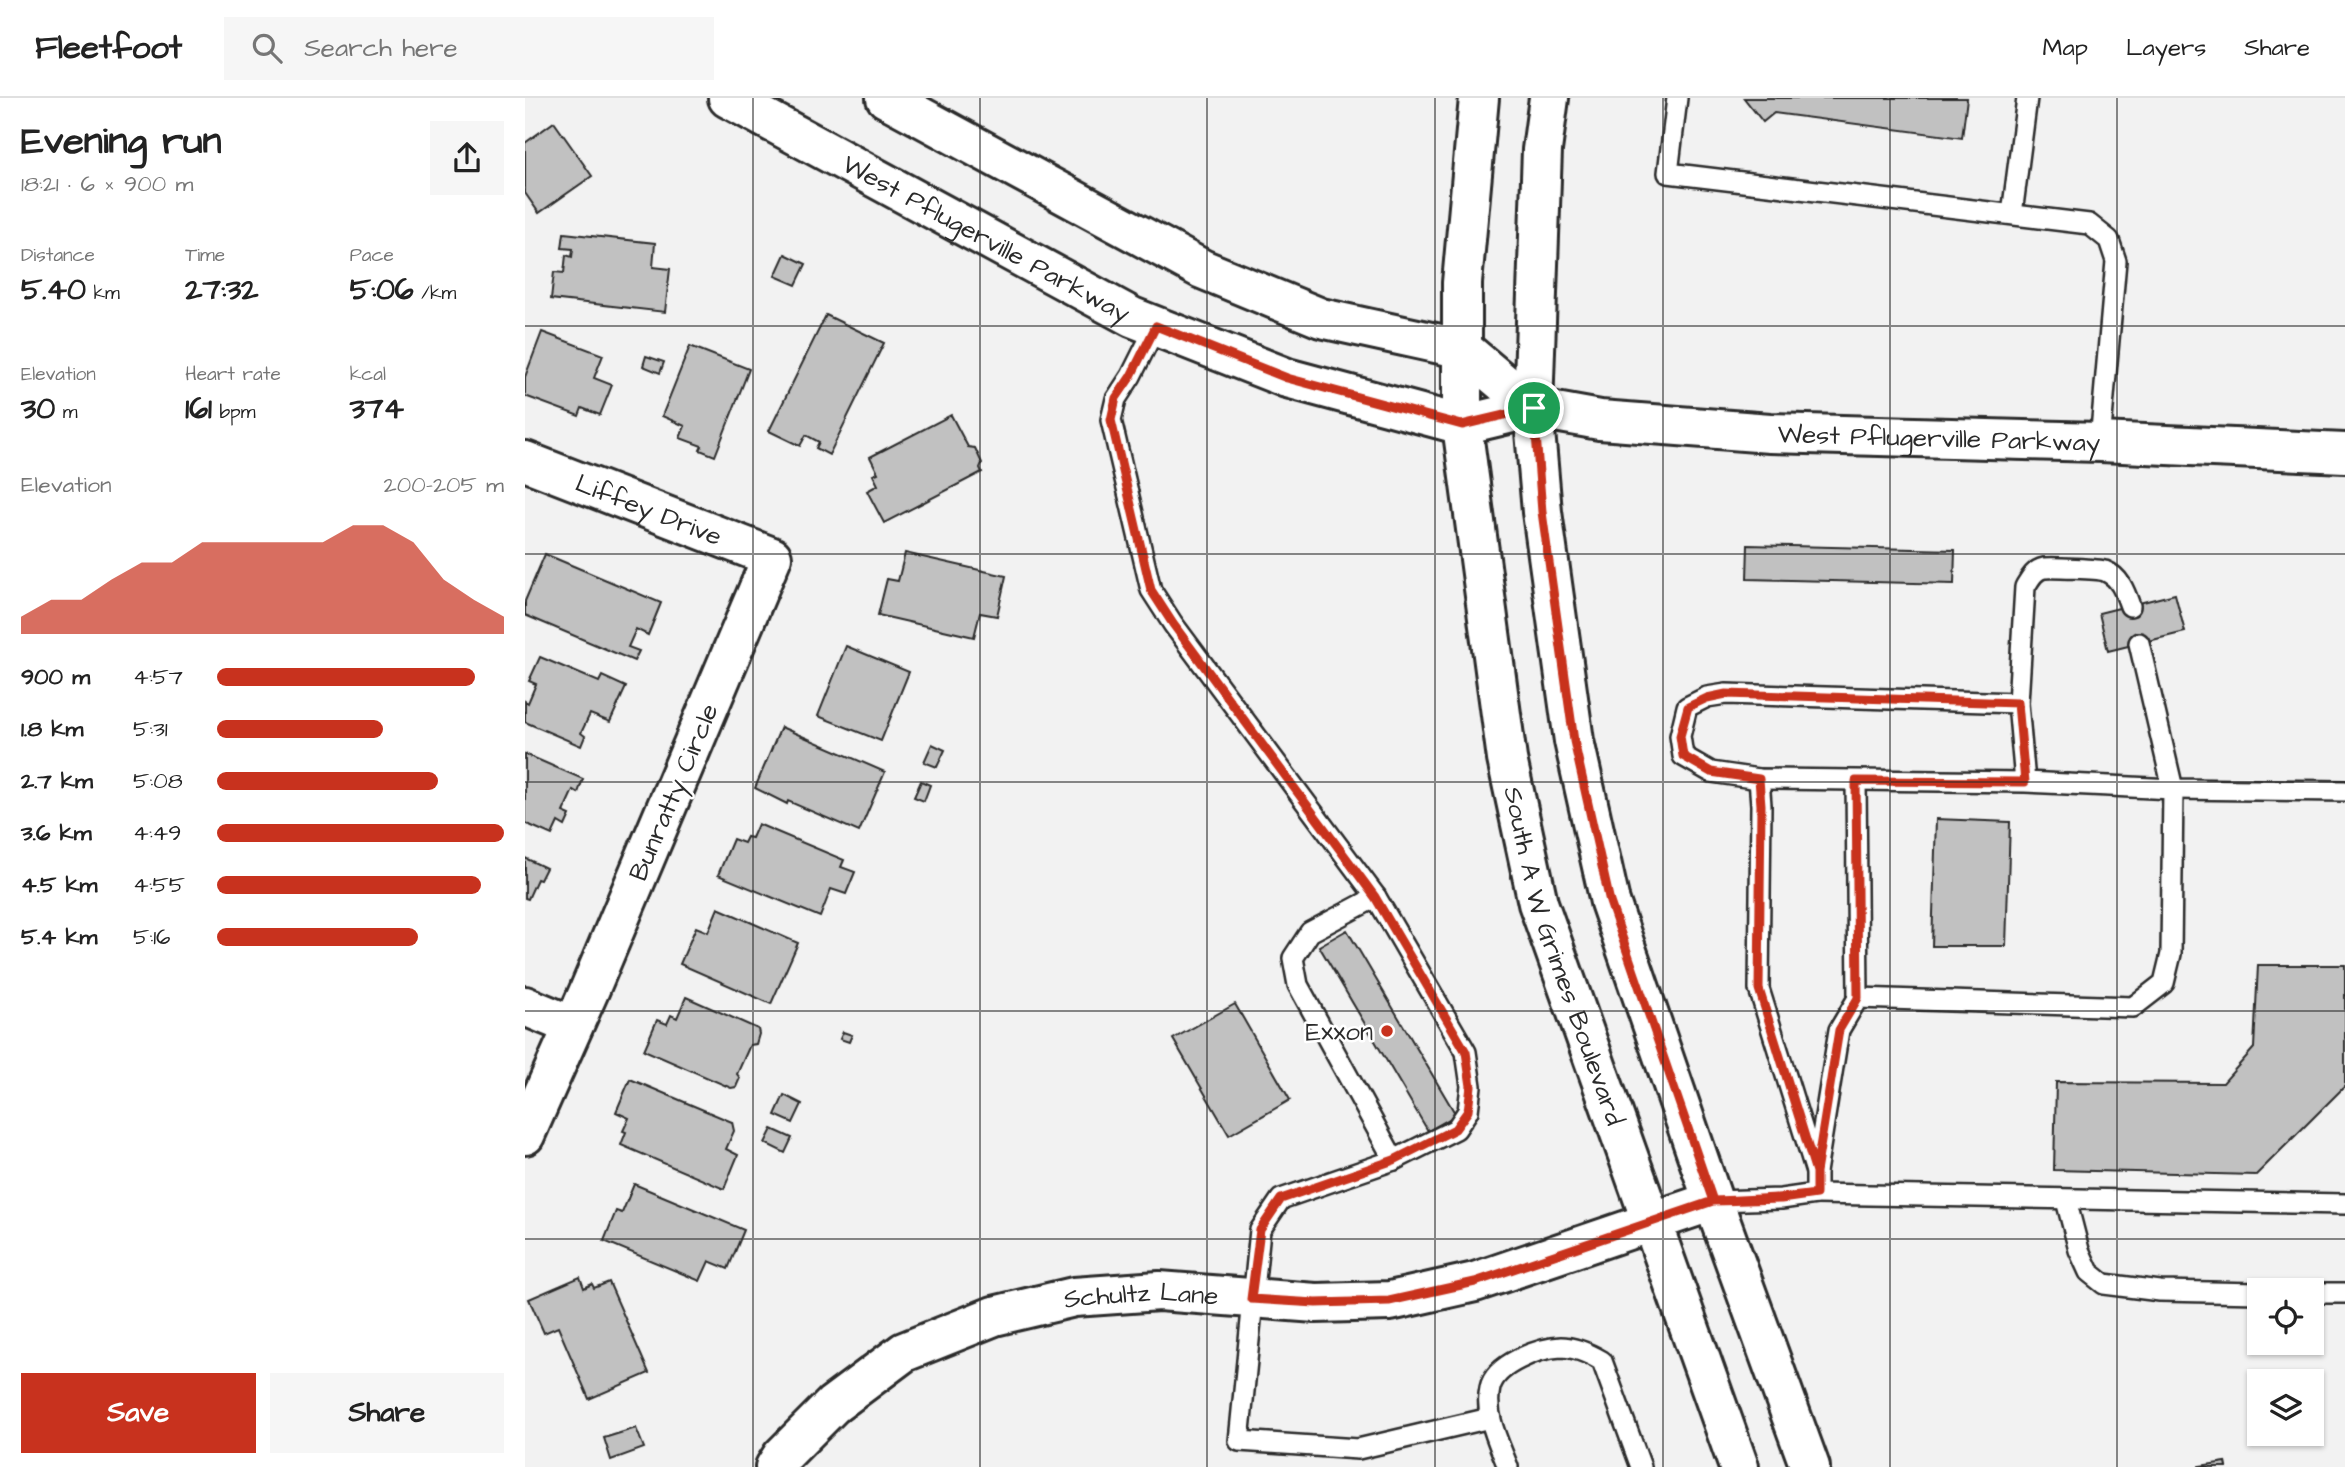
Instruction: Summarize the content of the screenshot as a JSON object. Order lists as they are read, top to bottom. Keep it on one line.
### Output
{"streets":{"main road":["West Pflugerville Parkway","Liffey Drive","Bunratty Circle","South A W Grimes Boulevard","Schultz Lane"]},"crossings":[["West Pflugerville Parkway","South A W Grimes Boulevard"],["Liffey Drive","Bunratty Circle"],["South A W Grimes Boulevard","Schultz Lane"]],"places":["Exxon"],"page":{"header":"Fleetfoot","search":"Search here","nav":["Map","Layers","Share"],"heading":["Evening run","18:21 · 6 × 900 m"],"stats":[["Distance","5.40 km"],["Time","27:32"],["Pace","5:06 /km"],["Elevation","30 m"],["Heart rate","161 bpm"],["kcal","374"]],"chart":["Elevation","200–205 m"],"list":[{"name":"900 m","note":"4:57"},{"name":"1.8 km","note":"5:31"},{"name":"2.7 km","note":"5:08"},{"name":"3.6 km","note":"4:49"},{"name":"4.5 km","note":"4:55"},{"name":"5.4 km","note":"5:16"}],"buttons":["Save","Share"]}}
